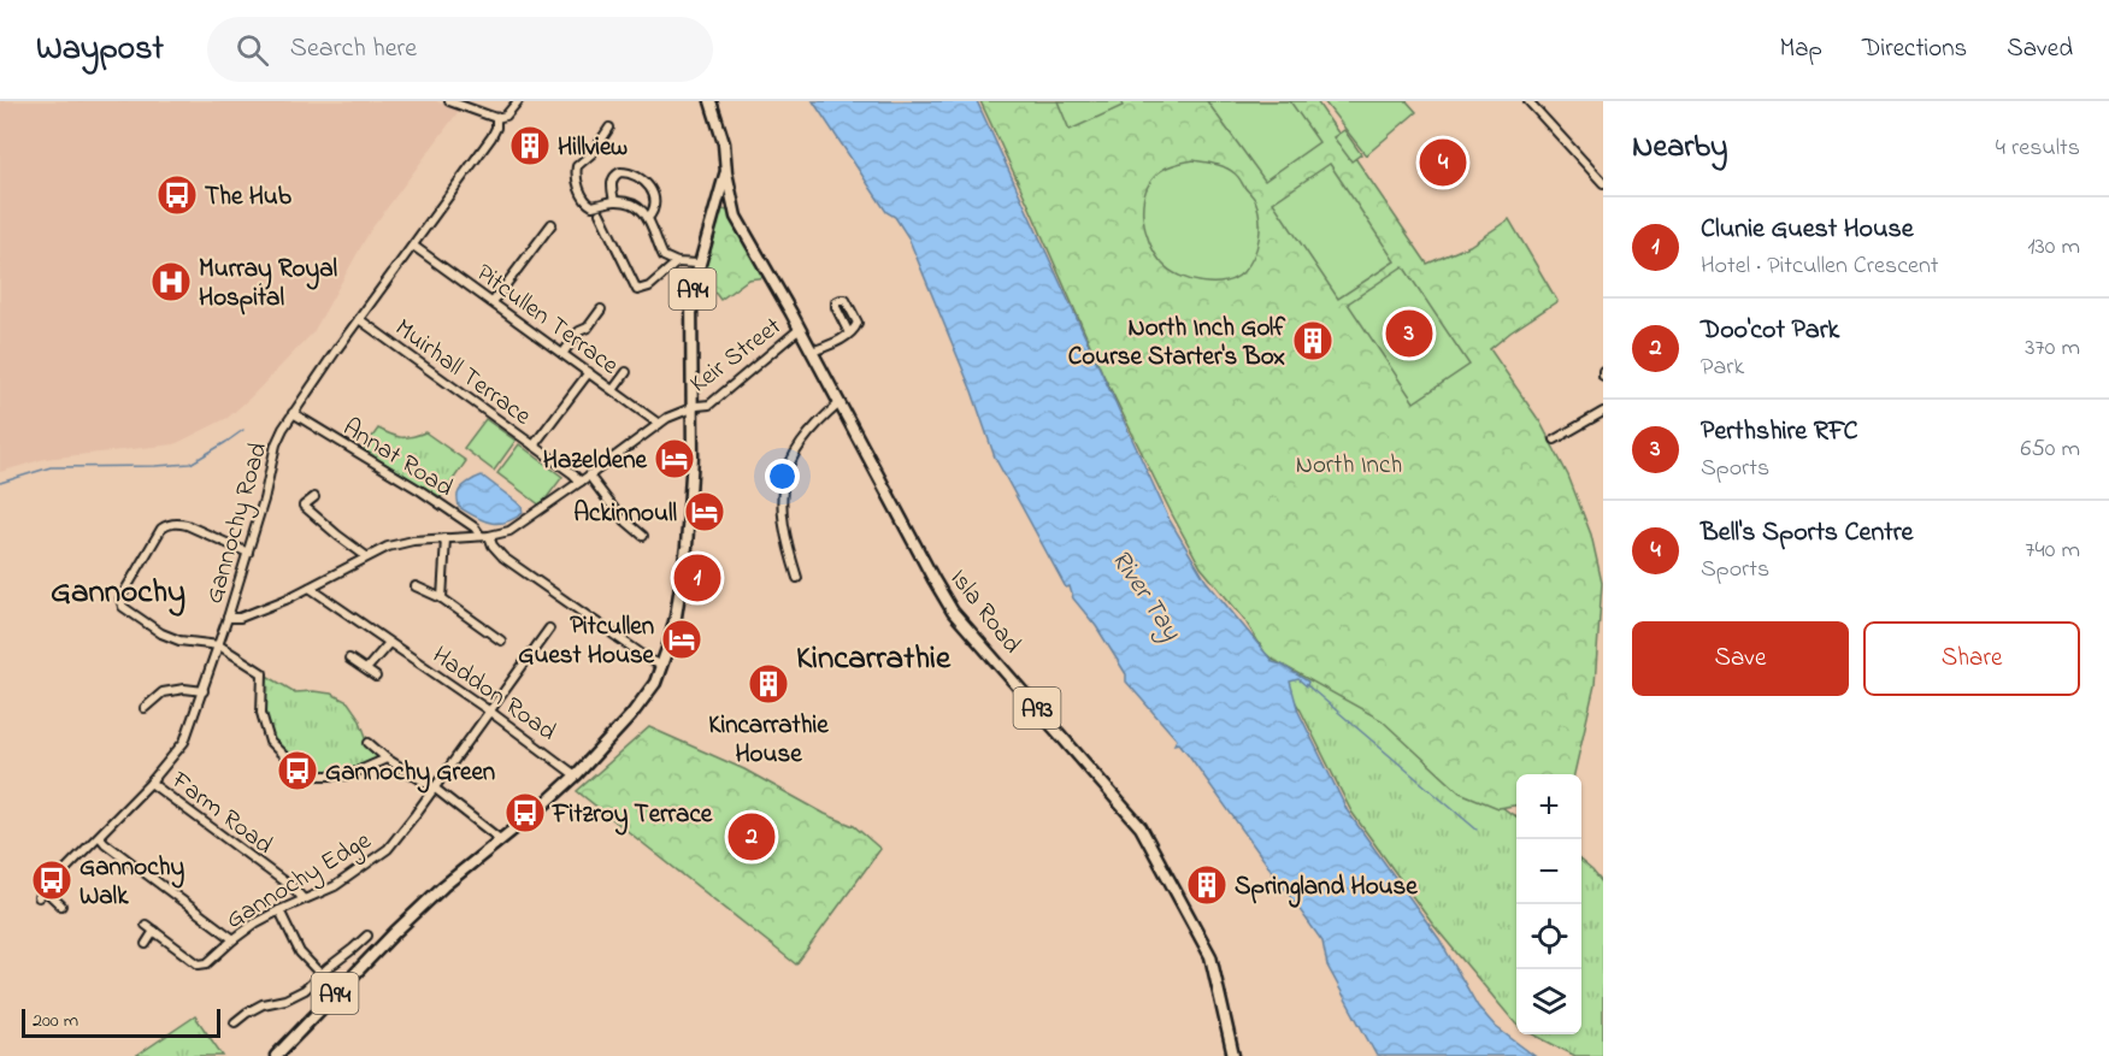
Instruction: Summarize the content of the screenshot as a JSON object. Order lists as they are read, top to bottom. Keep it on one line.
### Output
{"streets":{"main road":["A94","Isla Road","A93"],"street":["Pitcullen Terrace","Keir Street","Muirhall Terrace","Annat Road","Gannochy Road","Haddon Road","Farm Road","Gannochy Edge"]},"crossings":[["A94","Keir Street"],["A94","Annat Road"],["A94","Isla Road"],["A94","Haddon Road"],["A94","A93"],["Pitcullen Terrace","Keir Street"],["Pitcullen Terrace","Gannochy Road"],["Keir Street","Muirhall Terrace"],["Keir Street","Annat Road"],["Keir Street","Gannochy Road"],["Keir Street","Isla Road"],["Keir Street","Haddon Road"],["Muirhall Terrace","Gannochy Road"],["Annat Road","Gannochy Road"],["Gannochy Road","Farm Road"],["Isla Road","A93"],["Haddon Road","Gannochy Edge"],["Farm Road","Gannochy Edge"]],"districts":["Gannochy","Kincarrathie"],"water":["River Tay"],"parks":["North Inch"],"places":{"building":["Hillview","North Inch Golf Course Starter's Box","Kincarrathie House","Springland House"],"bus stop":["The Hub","Gannochy Green","Fitzroy Terrace","Gannochy Walk"],"hospital":["Murray Royal Hospital"],"hotel":["Hazeldene","Ackinnoull","Pitcullen Guest House"]},"scale_bar":"200 m","page":{"header":"Waypost","search":"Search here","nav":["Map","Directions","Saved"],"heading":["Nearby","4 results"],"pins":["4","3","1","2"],"list":[{"mark":"1","name":"Clunie Guest House","note":"Hotel · Pitcullen Crescent","value":"130 m"},{"mark":"2","name":"Doo'cot Park","note":"Park","value":"370 m"},{"mark":"3","name":"Perthshire RFC","note":"Sports","value":"650 m"},{"mark":"4","name":"Bell's Sports Centre","note":"Sports","value":"740 m"}],"buttons":["Save","Share"],"map_buttons":["+","−"],"scale":"200 m"}}
